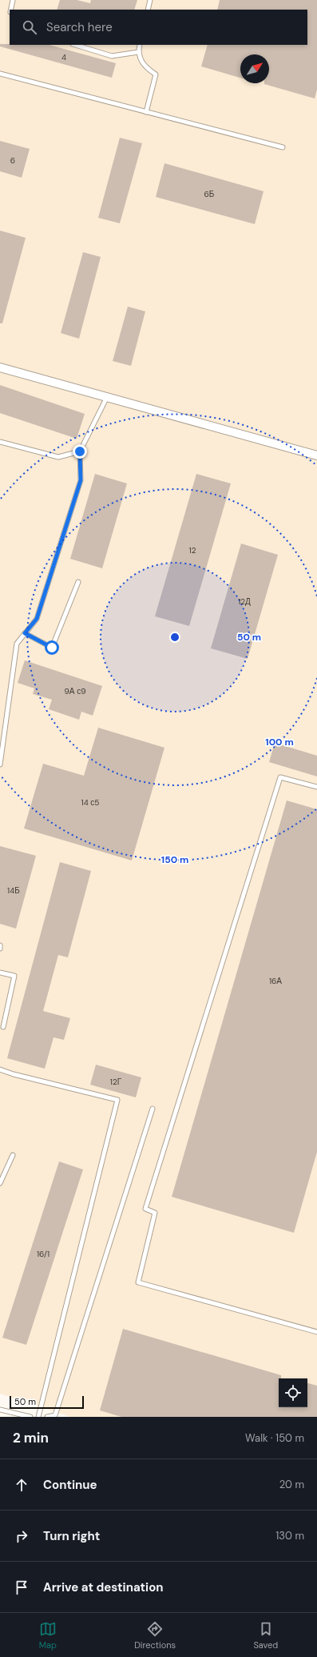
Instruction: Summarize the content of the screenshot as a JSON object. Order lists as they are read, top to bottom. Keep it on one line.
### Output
{"house_numbers":["4","6","6Б","12","12Д","9А с9","14 с5","14Б","16А","12Г","16/1"],"scale_bar":"50 m","north":"top right","page":{"search":"Search here","scale":"50 m","heading":["2 min","Walk · 150 m"],"list":[["Continue","20 m"],["Turn right","130 m"],"Arrive at destination"],"nav":["Map","Directions","Saved"]},"rings":["50 m","100 m","150 m"]}
